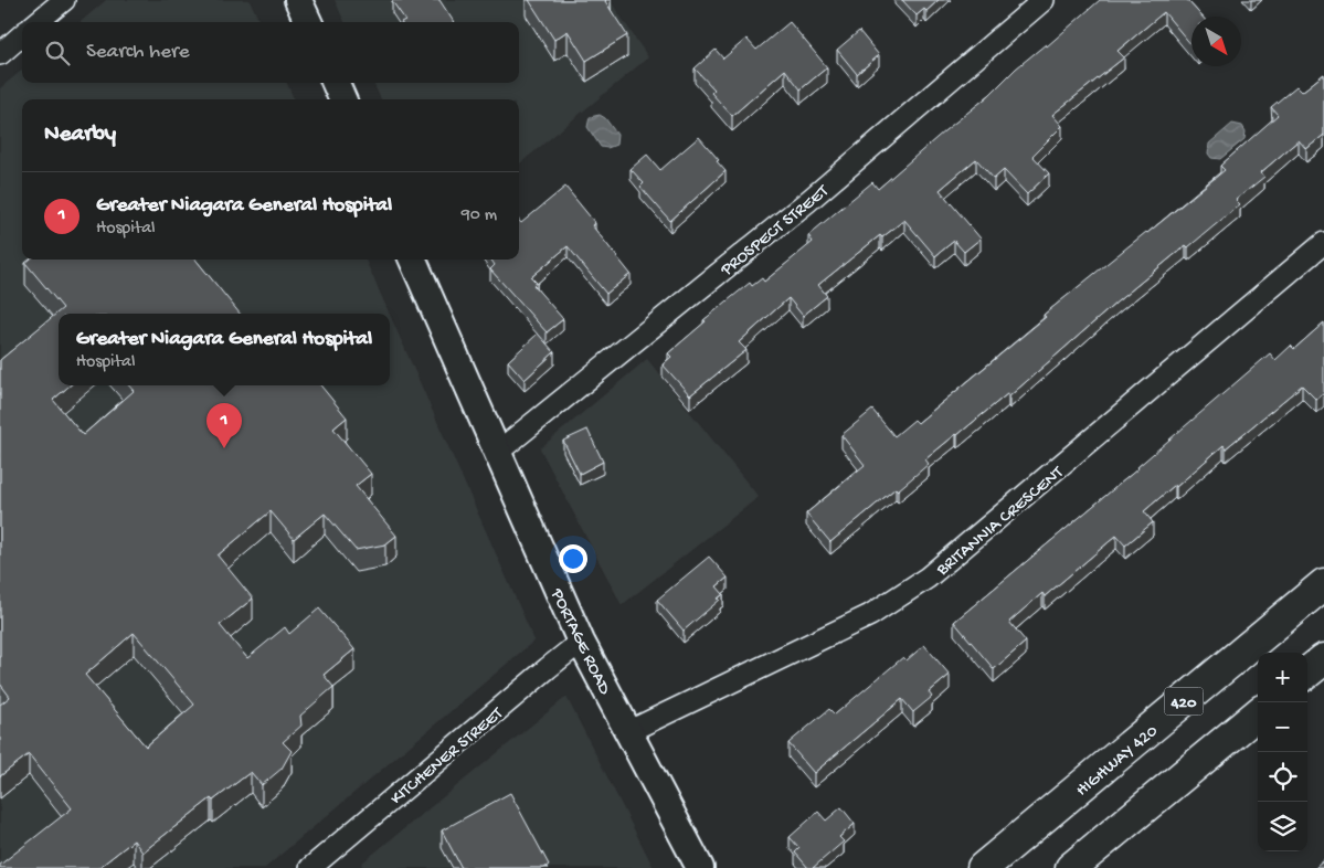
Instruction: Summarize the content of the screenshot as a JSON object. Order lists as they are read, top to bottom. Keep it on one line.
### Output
{"streets":{"highway":["420","HIGHWAY 420"],"street":["PROSPECT STREET","BRITANNIA CRESCENT","PORTAGE ROAD","KITCHENER STREET"]},"crossings":[["PROSPECT STREET","PORTAGE ROAD"],["BRITANNIA CRESCENT","PORTAGE ROAD"],["PORTAGE ROAD","KITCHENER STREET"]],"north":"bottom right","page":{"search":"Search here","heading":"Nearby","list":[{"mark":"1","name":"Greater Niagara General Hospital","note":"Hospital","value":"90 m"}],"popup":["Greater Niagara General Hospital","Hospital"],"pins":"1","map_buttons":["+","−"]}}
